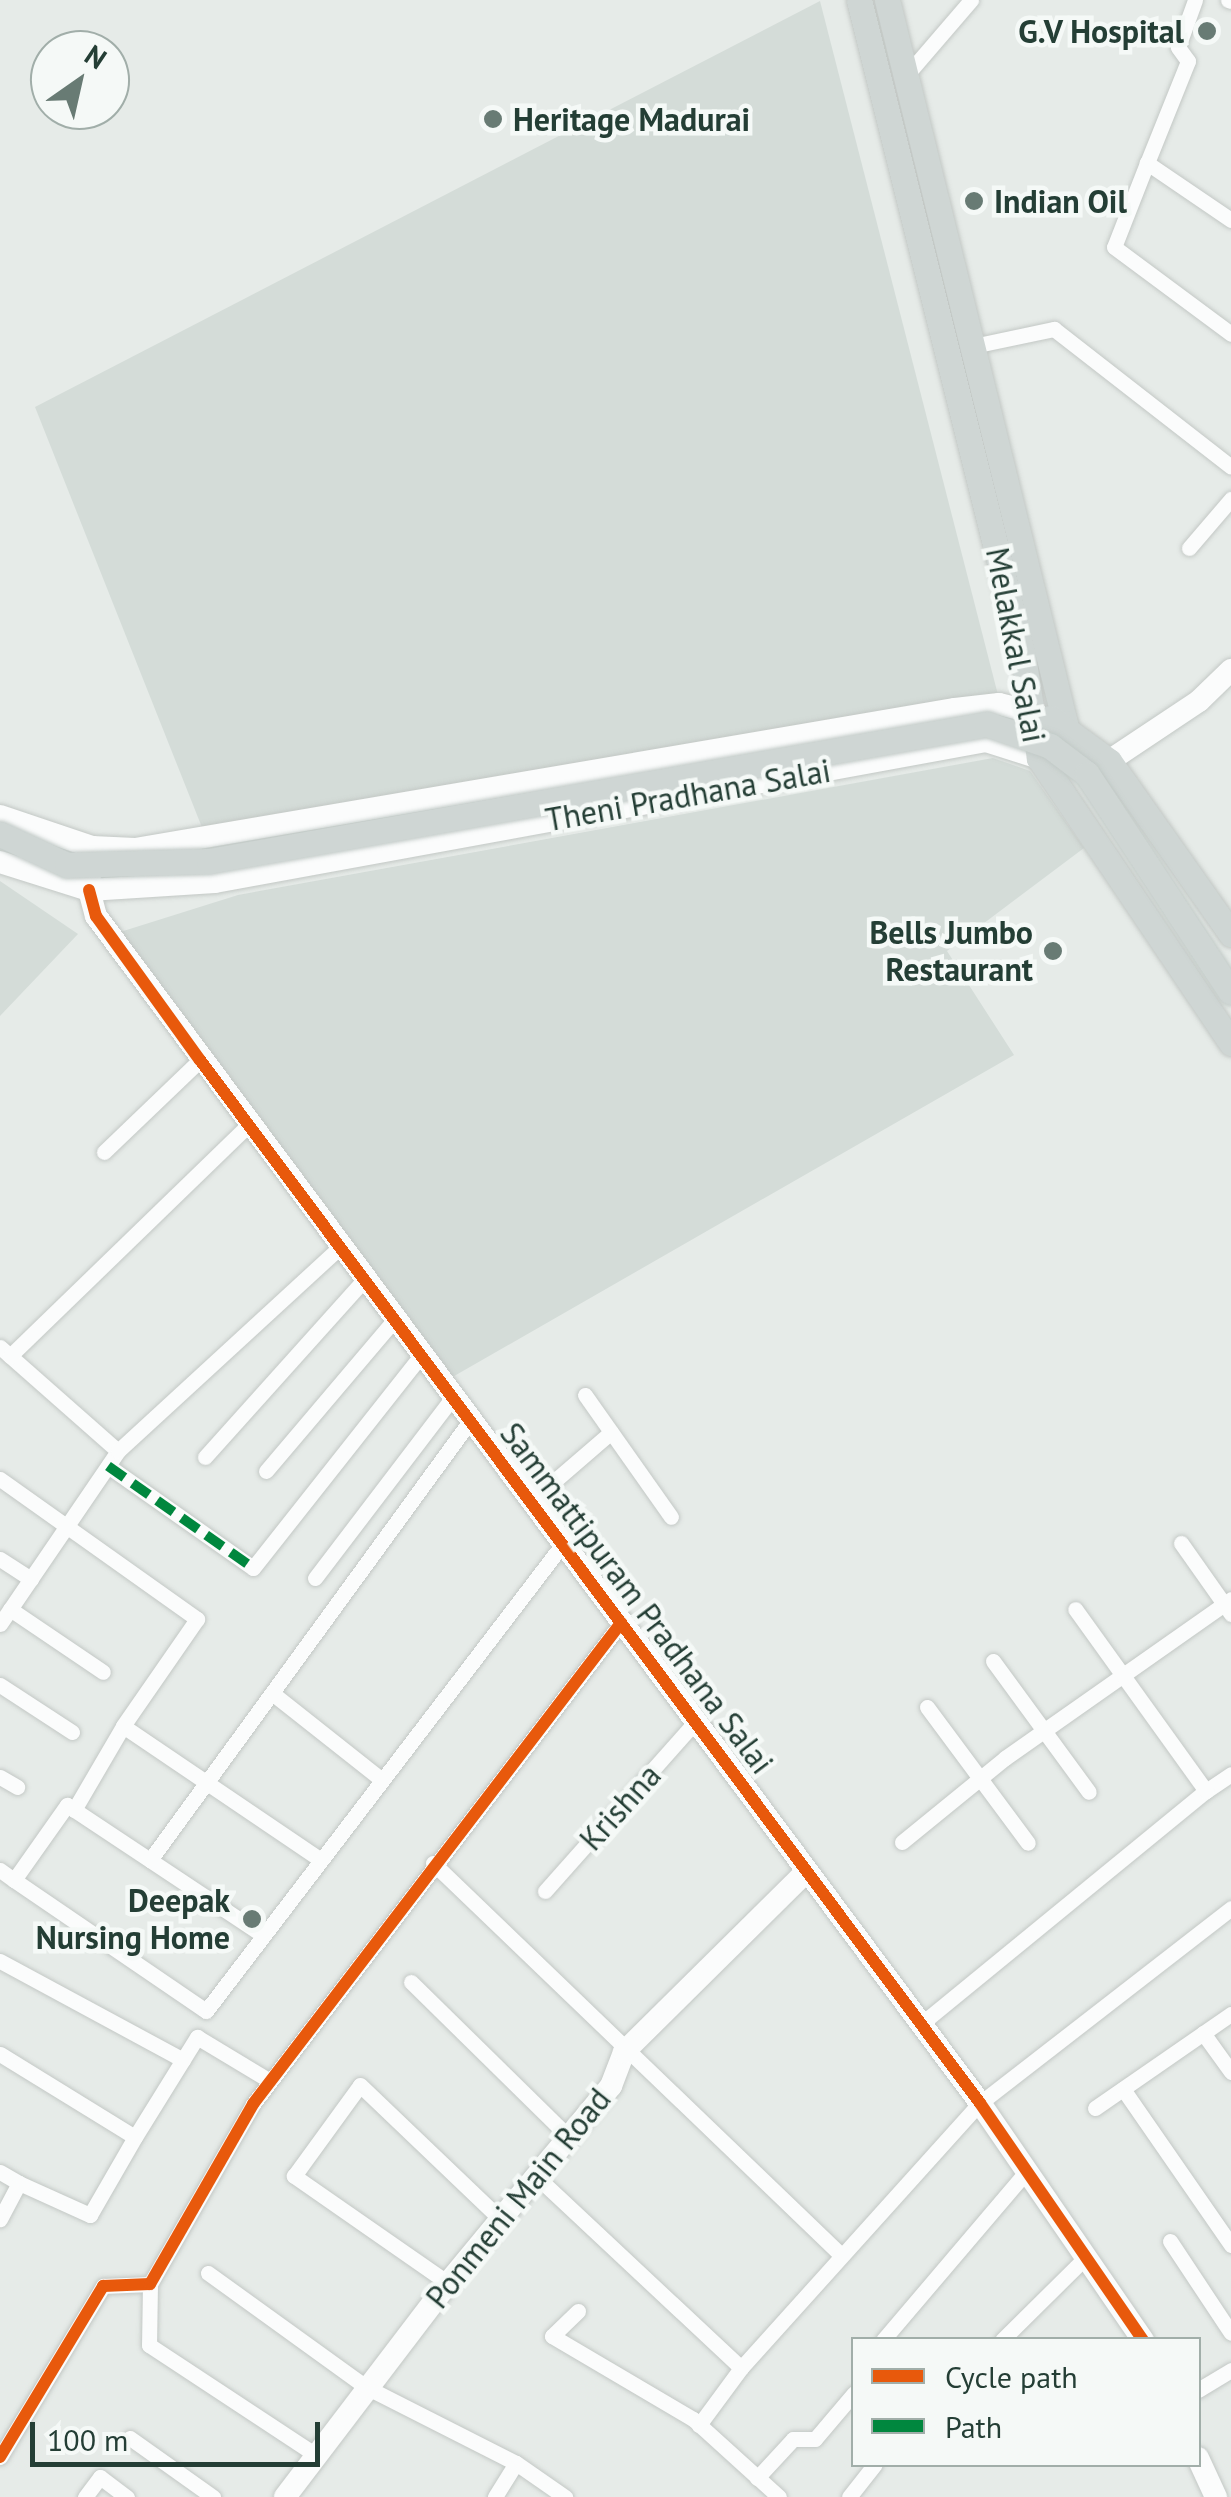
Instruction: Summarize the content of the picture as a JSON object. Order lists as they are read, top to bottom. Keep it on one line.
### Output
{"streets":{"main road":["Melakkal Salai","Theni Pradhana Salai"],"street":["Sammattipuram Pradhana Salai","Krishna","Ponmeni Main Road"]},"crossings":[["Melakkal Salai","Theni Pradhana Salai"],["Theni Pradhana Salai","Sammattipuram Pradhana Salai"],["Sammattipuram Pradhana Salai","Krishna"],["Sammattipuram Pradhana Salai","Ponmeni Main Road"]],"places":["G.V Hospital","Heritage Madurai","Indian Oil","Bells Jumbo Restaurant","Deepak Nursing Home"],"legend":["Cycle path","Path"],"scale_bar":"100 m","north":"top right"}
